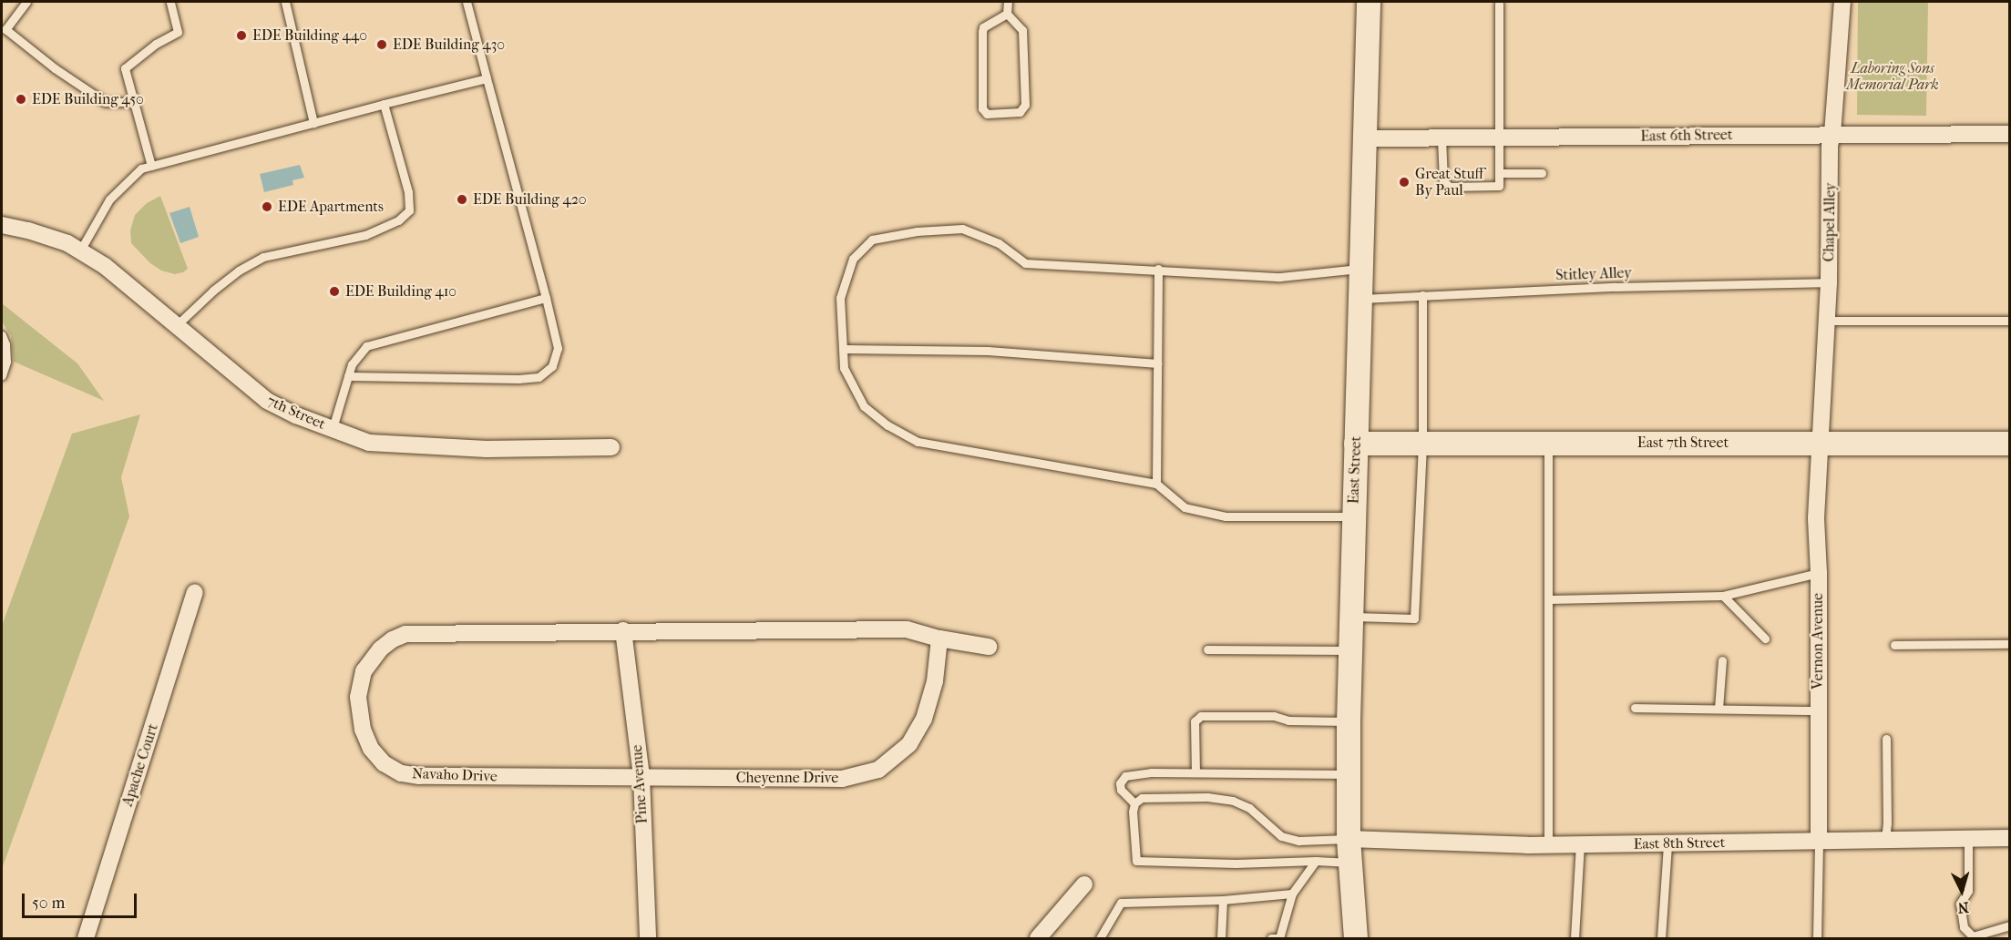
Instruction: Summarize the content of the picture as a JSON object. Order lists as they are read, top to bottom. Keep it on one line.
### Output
{"streets":{"main road":["East 7th Street","East Street"],"street":["East 6th Street","Chapel Alley","7th Street","Vernon Avenue","Apache Court","Navaho Drive","Cheyenne Drive","Pine Avenue","East 8th Street"],"lane":["Stitley Alley"]},"crossings":[["East 6th Street","Chapel Alley"],["East 6th Street","East Street"],["Chapel Alley","Stitley Alley"],["Chapel Alley","East 7th Street"],["Chapel Alley","Vernon Avenue"],["Stitley Alley","East Street"],["East 7th Street","East Street"],["East 7th Street","Vernon Avenue"],["East Street","East 8th Street"],["Vernon Avenue","East 8th Street"],["Navaho Drive","Cheyenne Drive"],["Navaho Drive","Pine Avenue"],["Cheyenne Drive","Pine Avenue"]],"parks":["Laboring Sons Memorial Park"],"places":["EDE Building 440","EDE Building 430","EDE Building 450","Great Stuff By Paul","EDE Building 420","EDE Apartments","EDE Building 410"],"scale_bar":"50 m","north":"bottom"}
